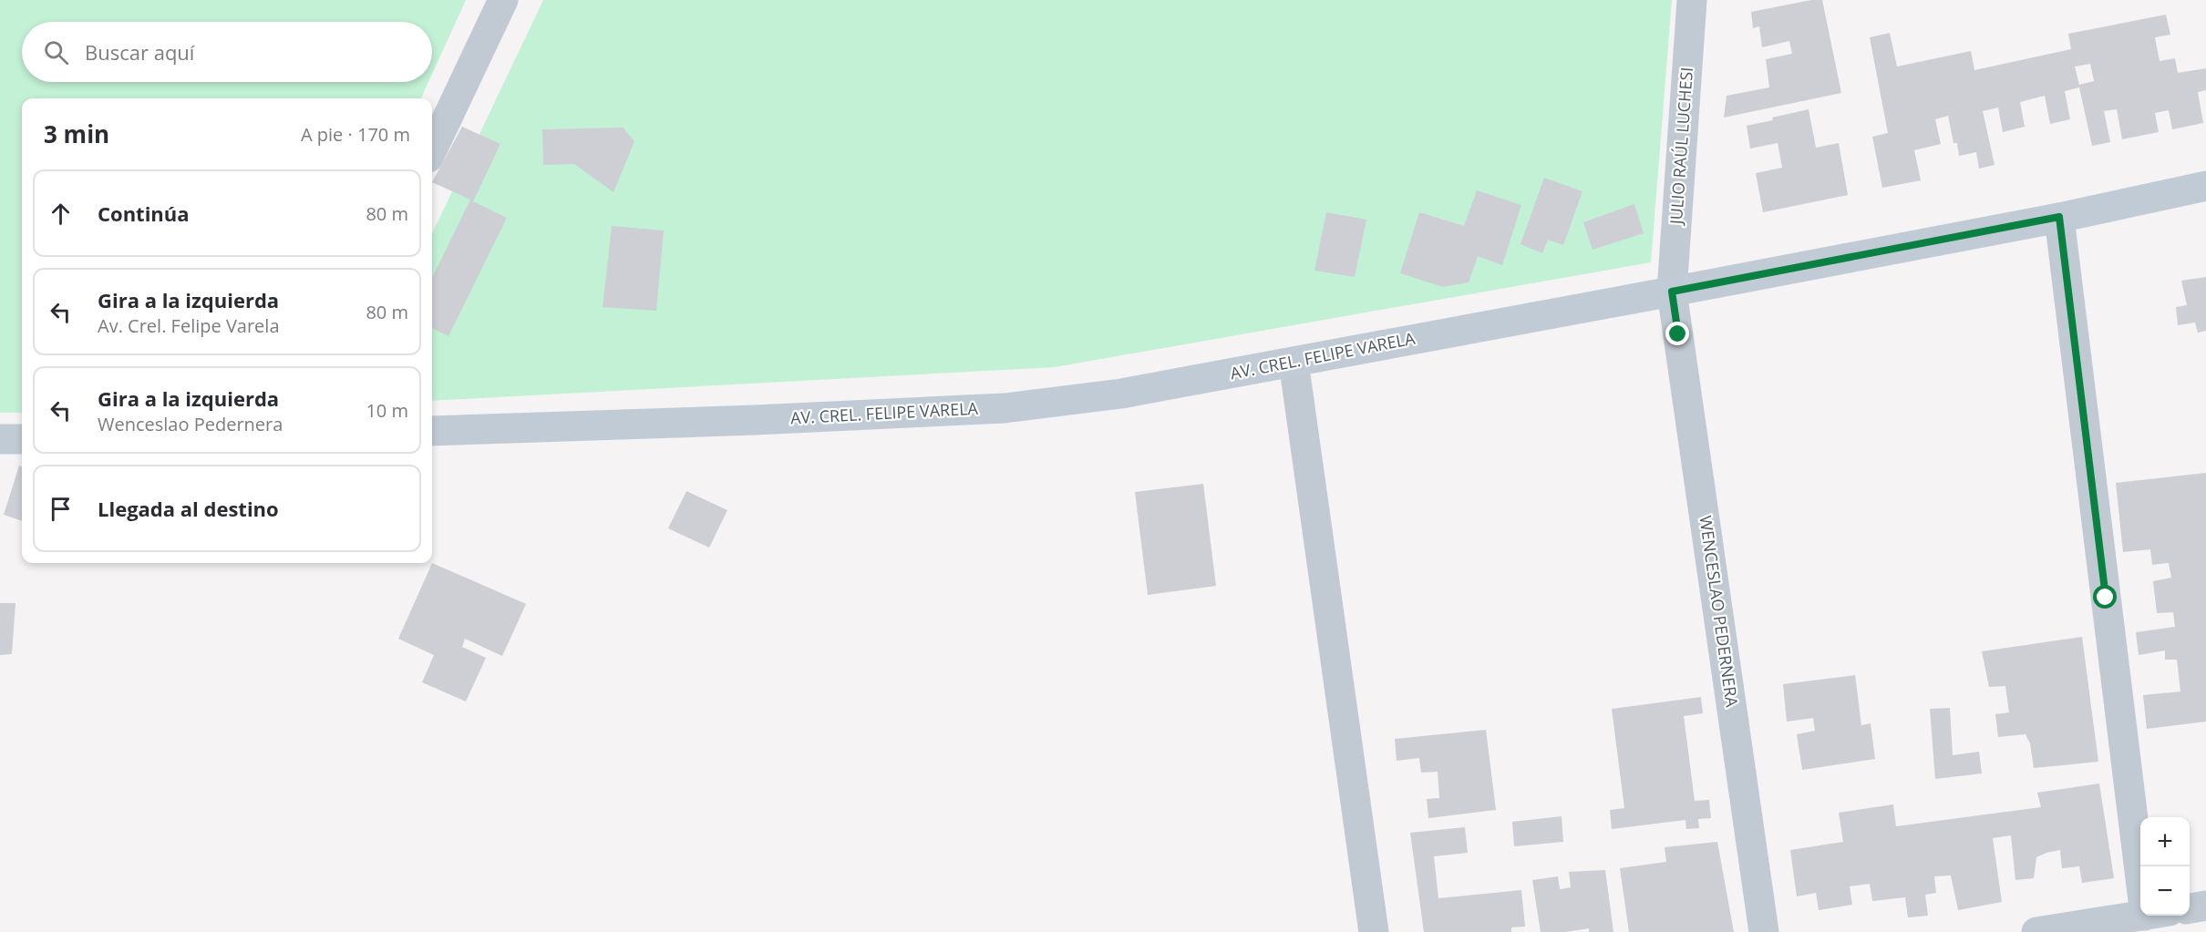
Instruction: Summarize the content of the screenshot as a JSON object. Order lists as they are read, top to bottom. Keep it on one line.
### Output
{"streets":{"main road":["AV. CREL. FELIPE VARELA"],"street":["JULIO RAÚL LUCHESI","WENCESLAO PEDERNERA"]},"crossings":[["JULIO RAÚL LUCHESI","AV. CREL. FELIPE VARELA"],["JULIO RAÚL LUCHESI","WENCESLAO PEDERNERA"],["AV. CREL. FELIPE VARELA","WENCESLAO PEDERNERA"]],"page":{"search":"Buscar aquí","heading":["3 min","A pie · 170 m"],"list":[["Continúa","80 m"],["Gira a la izquierda","Av. Crel. Felipe Varela","80 m"],["Gira a la izquierda","Wenceslao Pedernera","10 m"],"Llegada al destino"],"map_buttons":["+","−"]}}
